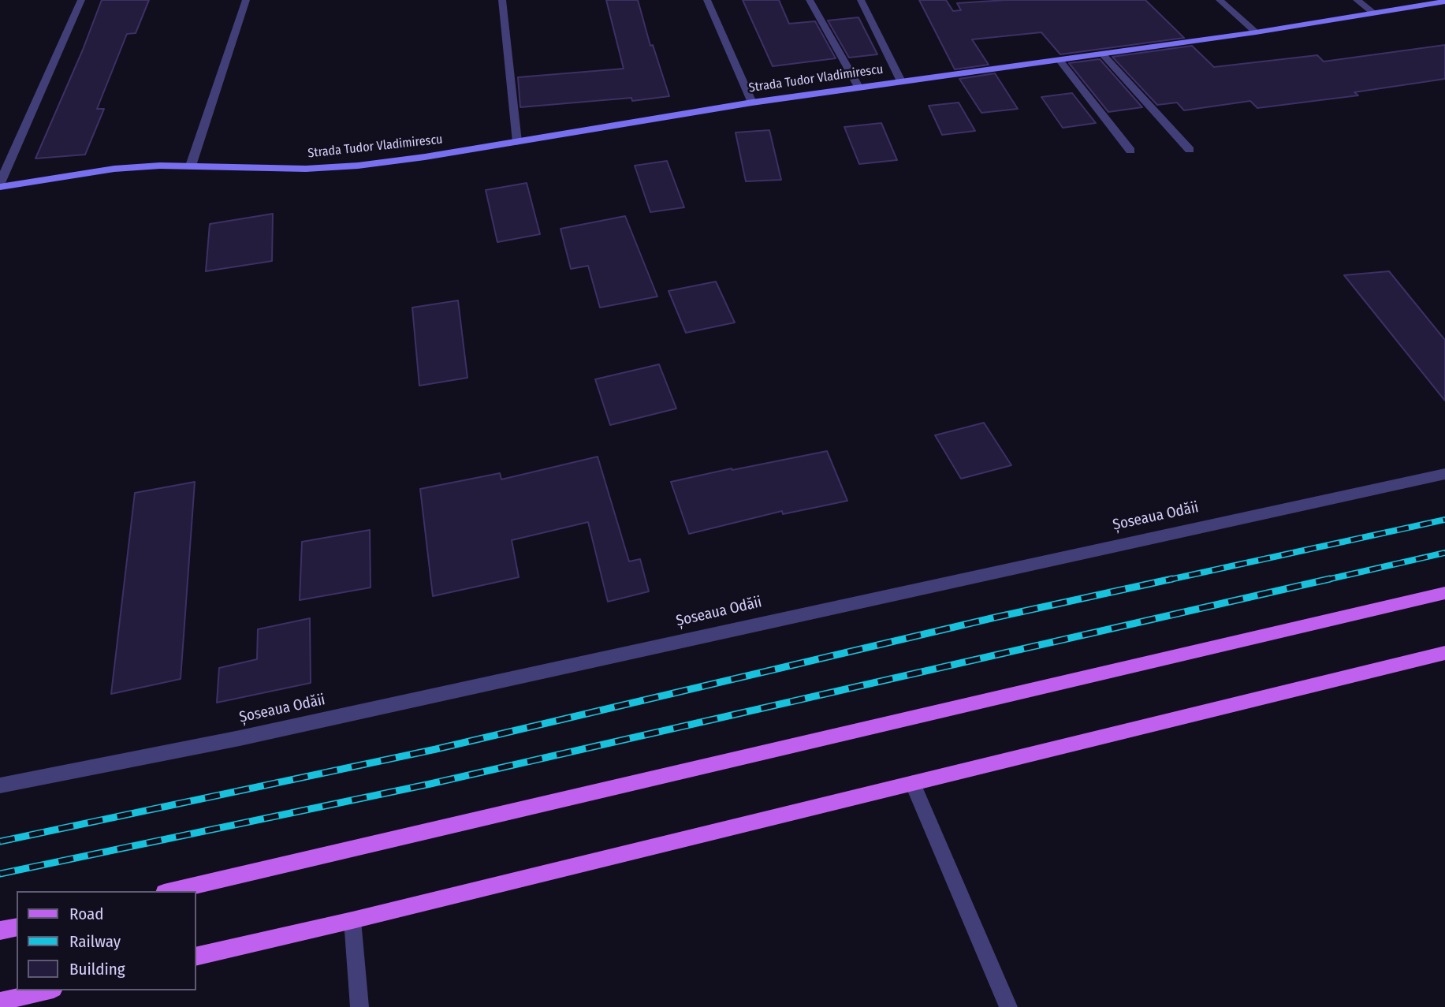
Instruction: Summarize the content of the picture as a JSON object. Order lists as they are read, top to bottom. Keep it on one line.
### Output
{"streets":{"street":["Strada Tudor Vladimirescu","Șoseaua Odăii"]},"legend":["Road","Railway","Building"]}
